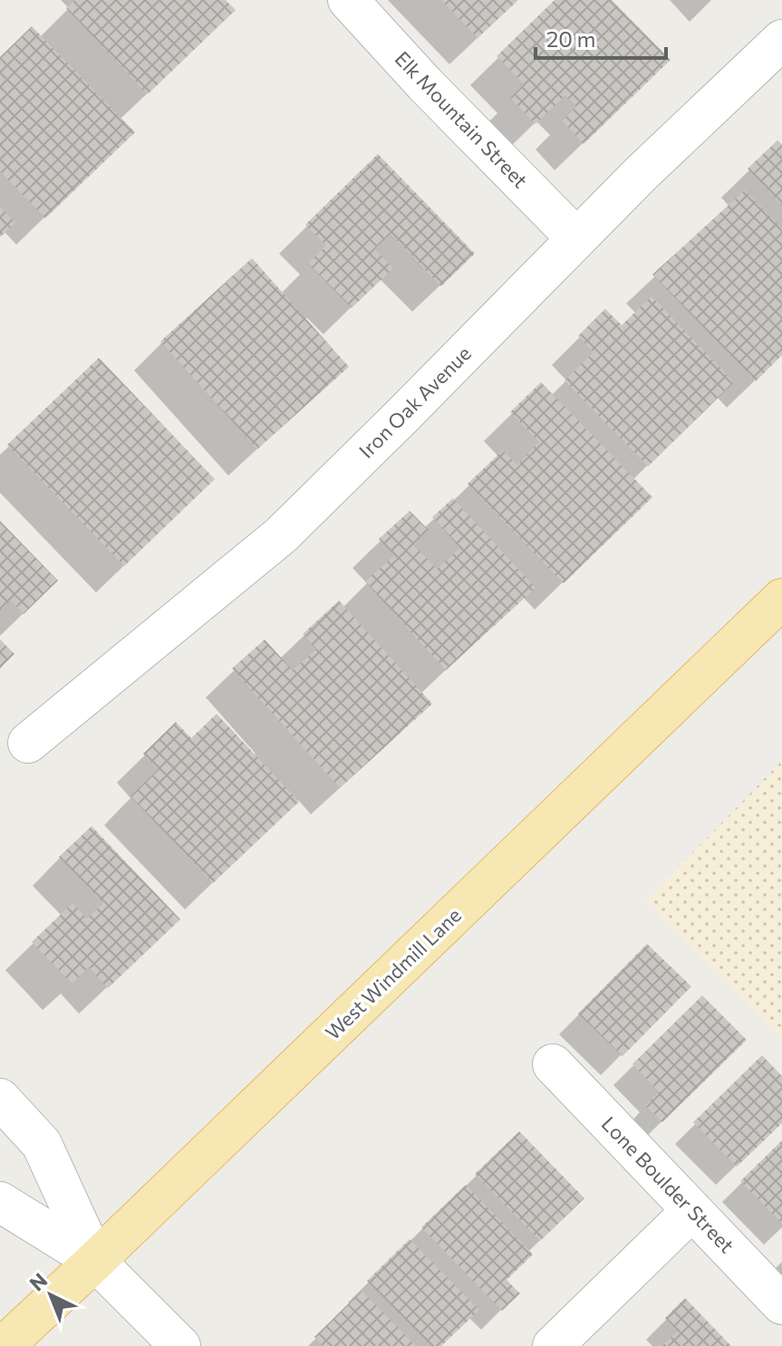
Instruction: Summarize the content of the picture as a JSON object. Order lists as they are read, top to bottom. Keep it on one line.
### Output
{"streets":{"main road":["West Windmill Lane"],"street":["Elk Mountain Street","Iron Oak Avenue","Lone Boulder Street"]},"crossings":[["Elk Mountain Street","Iron Oak Avenue"]],"scale_bar":"20 m","north":"top left"}
